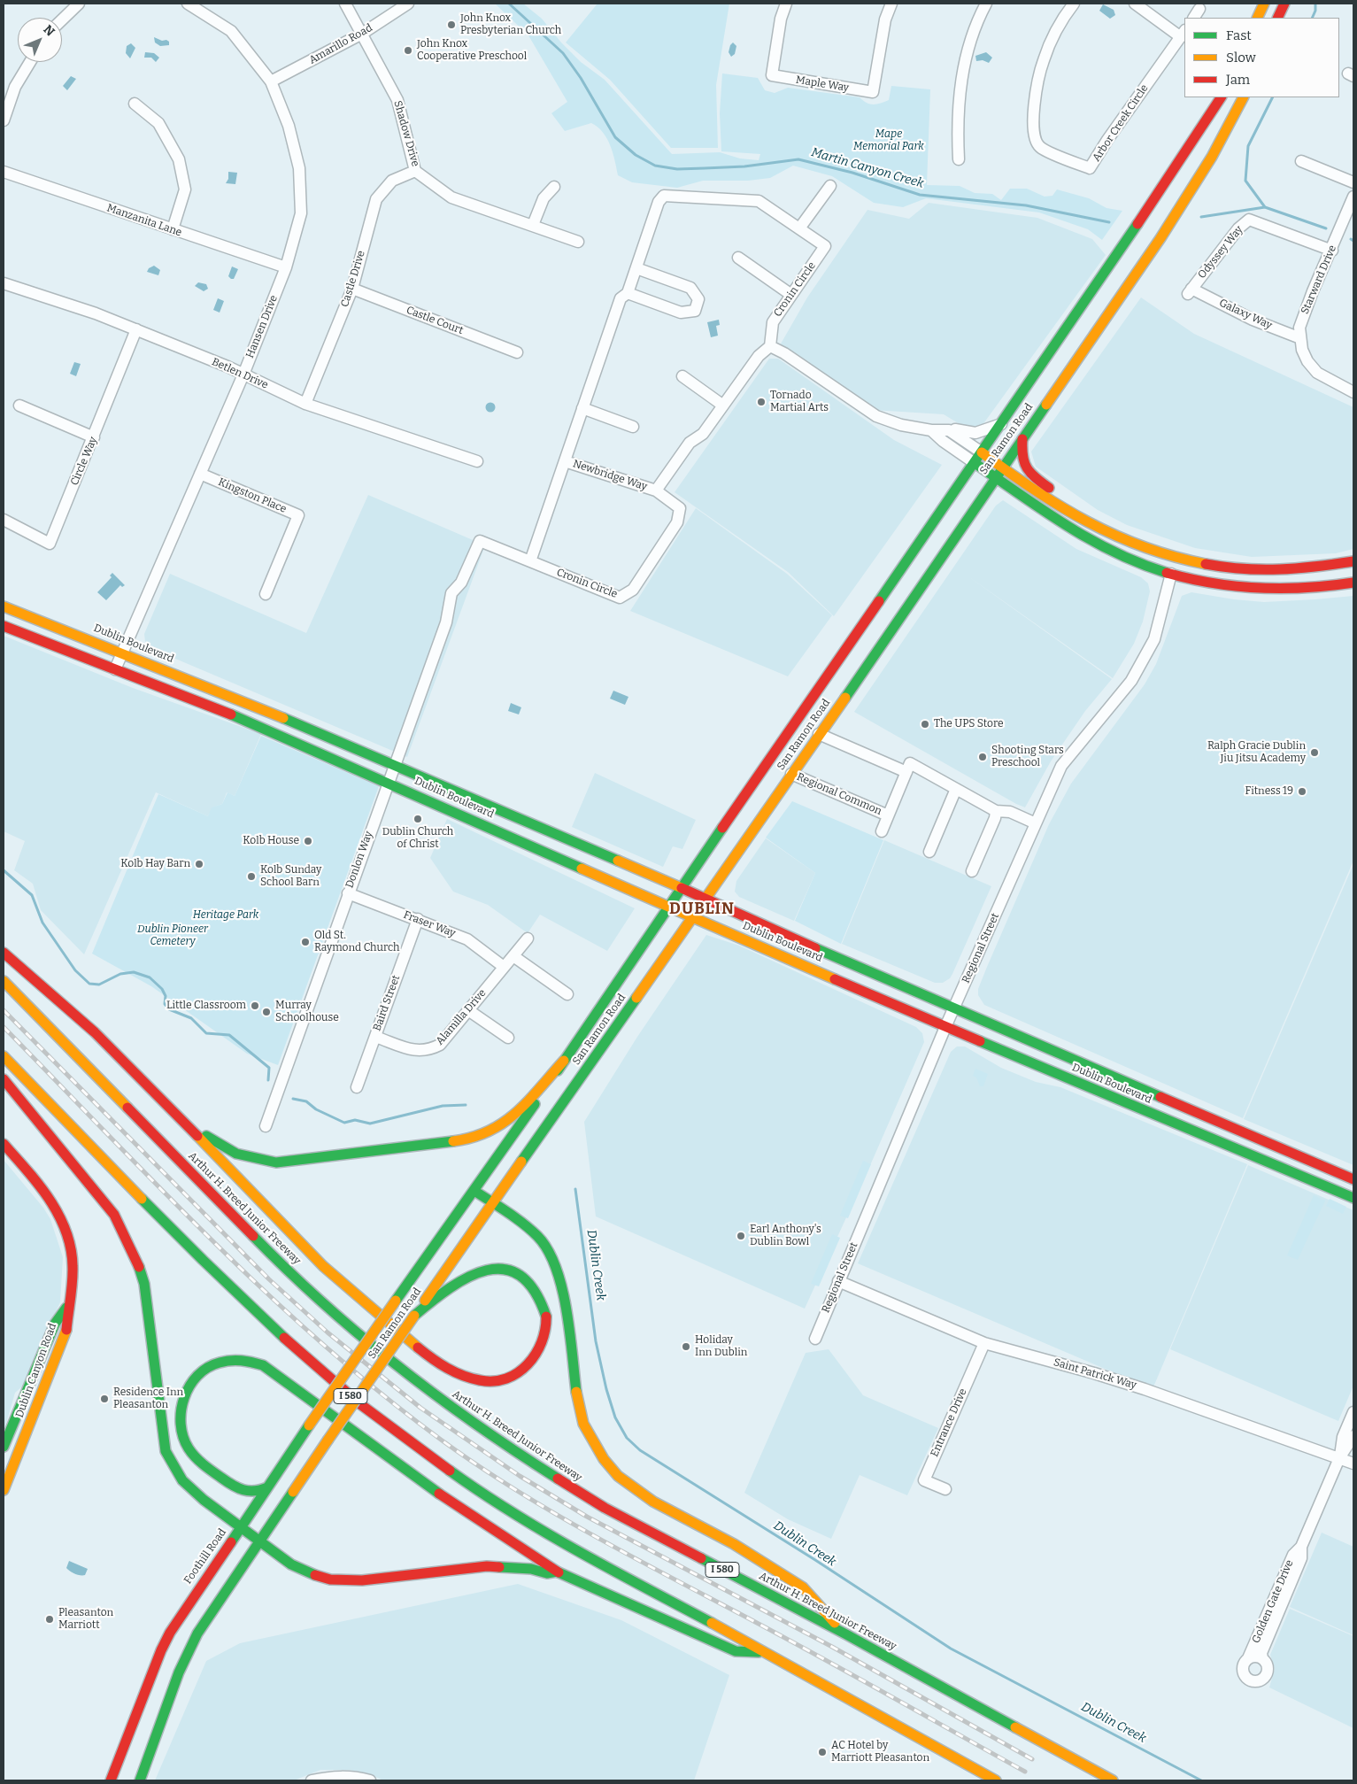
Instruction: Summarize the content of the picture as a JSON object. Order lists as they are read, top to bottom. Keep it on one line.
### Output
{"streets":{"main road":["San Ramon Road","Dublin Boulevard","Arthur H. Breed Junior Freeway","Dublin Canyon Road","I 580","Foothill Road"],"street":["Amarillo Road","Maple Way","Arbor Creek Circle","Shadow Drive","Manzanita Lane","Odyssey Way","Castle Drive","Starward Drive","Cronin Circle","Galaxy Way","Castle Court","Hansen Drive","Betlen Drive","Circle Way","Newbridge Way","Kingston Place","Regional Common","Donlon Way","Fraser Way","Regional Street","Baird Street","Alamilla Drive","Saint Patrick Way","Entrance Drive","Golden Gate Drive"]},"crossings":[["Amarillo Road","Shadow Drive"],["Amarillo Road","Hansen Drive"],["Shadow Drive","Castle Drive"],["Manzanita Lane","Hansen Drive"],["Odyssey Way","Starward Drive"],["Odyssey Way","Galaxy Way"],["Castle Drive","Castle Court"],["Castle Drive","Betlen Drive"],["Starward Drive","Galaxy Way"],["Cronin Circle","Newbridge Way"],["Cronin Circle","Donlon Way"],["Hansen Drive","Betlen Drive"],["Hansen Drive","Kingston Place"],["Hansen Drive","Dublin Boulevard"],["Betlen Drive","Circle Way"],["San Ramon Road","Dublin Boulevard"],["San Ramon Road","Regional Common"],["San Ramon Road","Foothill Road"],["Dublin Boulevard","Donlon Way"],["Dublin Boulevard","Regional Street"],["Donlon Way","Fraser Way"],["Fraser Way","Baird Street"],["Fraser Way","Alamilla Drive"],["Regional Street","Saint Patrick Way"],["Baird Street","Alamilla Drive"],["Saint Patrick Way","Entrance Drive"],["Saint Patrick Way","Golden Gate Drive"]],"districts":["DUBLIN"],"water":["Martin Canyon Creek","Dublin Creek"],"parks":["Mape Memorial Park","Heritage Park","Dublin Pioneer Cemetery"],"places":["John Knox Presbyterian Church","John Knox Cooperative Preschool","Tornado Martial Arts","The UPS Store","Ralph Gracie Dublin Jiu Jitsu Academy","Shooting Stars Preschool","Fitness 19","Dublin Church of Christ","Kolb House","Kolb Hay Barn","Kolb Sunday School Barn","Old St. Raymond Church","Little Classroom","Murray Schoolhouse","Earl Anthony's Dublin Bowl","Holiday Inn Dublin","Residence Inn Pleasanton","Pleasanton Marriott","AC Hotel by Marriott Pleasanton"],"legend":["Fast","Slow","Jam"],"north":"top right"}
